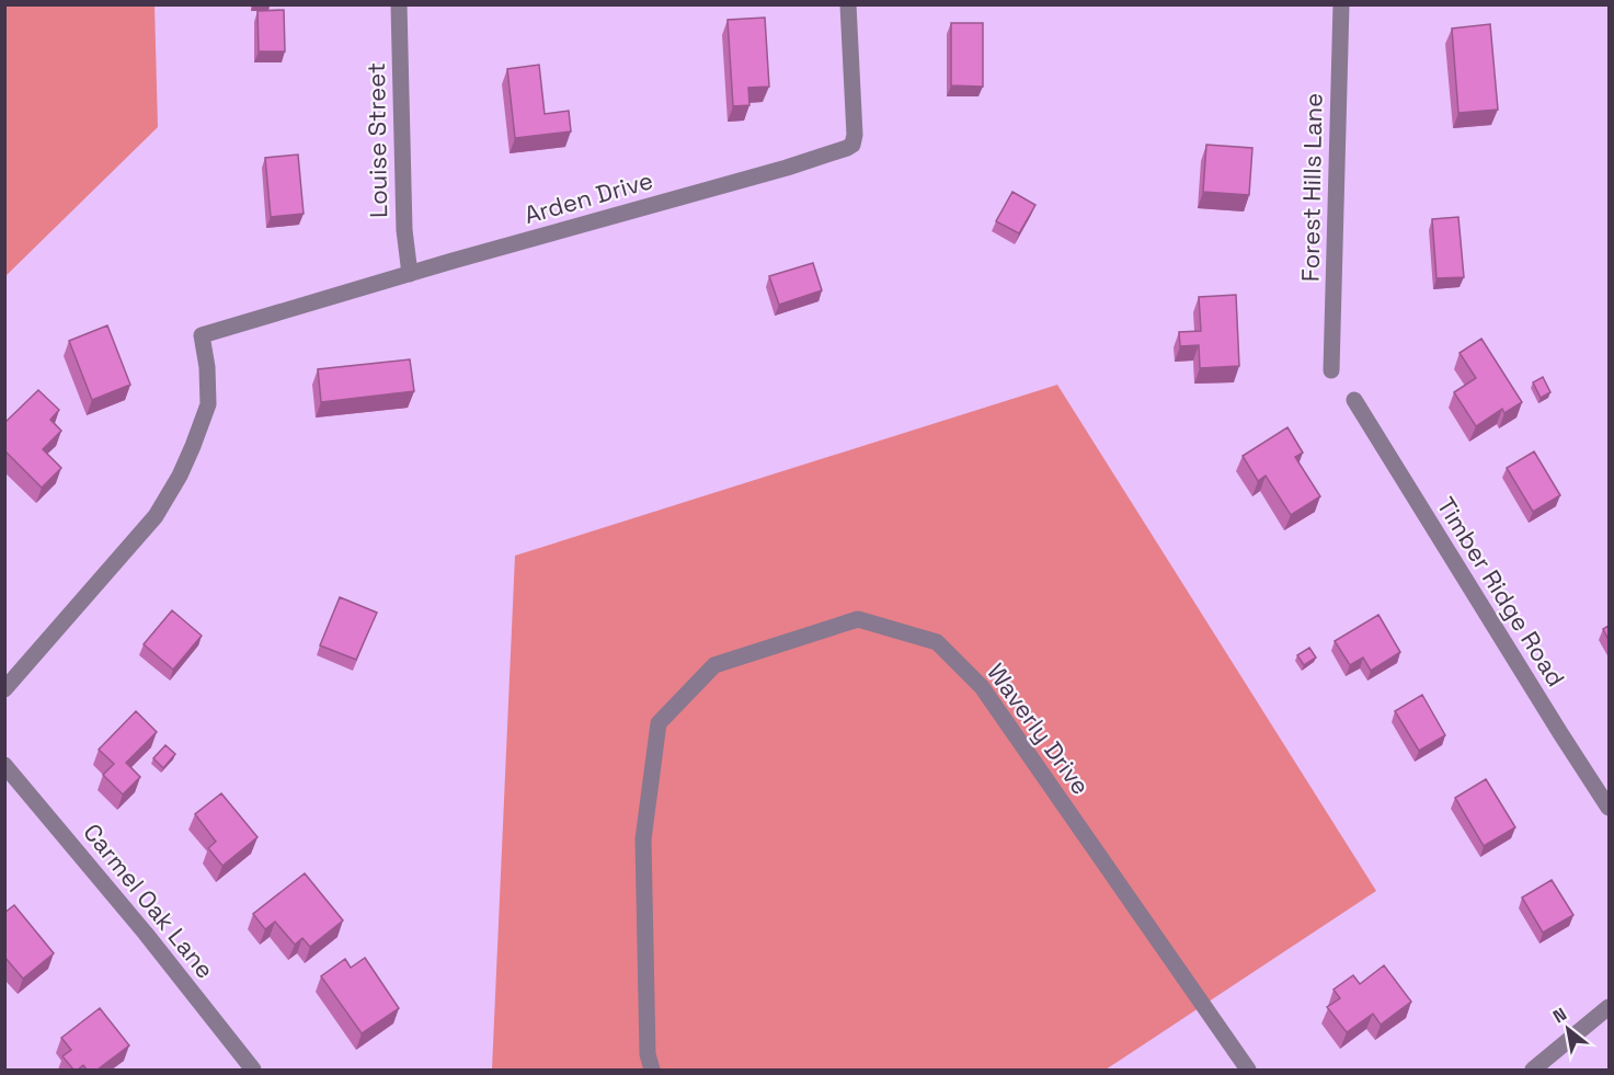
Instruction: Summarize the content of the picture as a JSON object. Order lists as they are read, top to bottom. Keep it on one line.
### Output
{"streets":{"street":["Louise Street","Forest Hills Lane","Arden Drive","Timber Ridge Road","Waverly Drive","Carmel Oak Lane"]},"crossings":[["Louise Street","Arden Drive"]],"north":"top left"}
